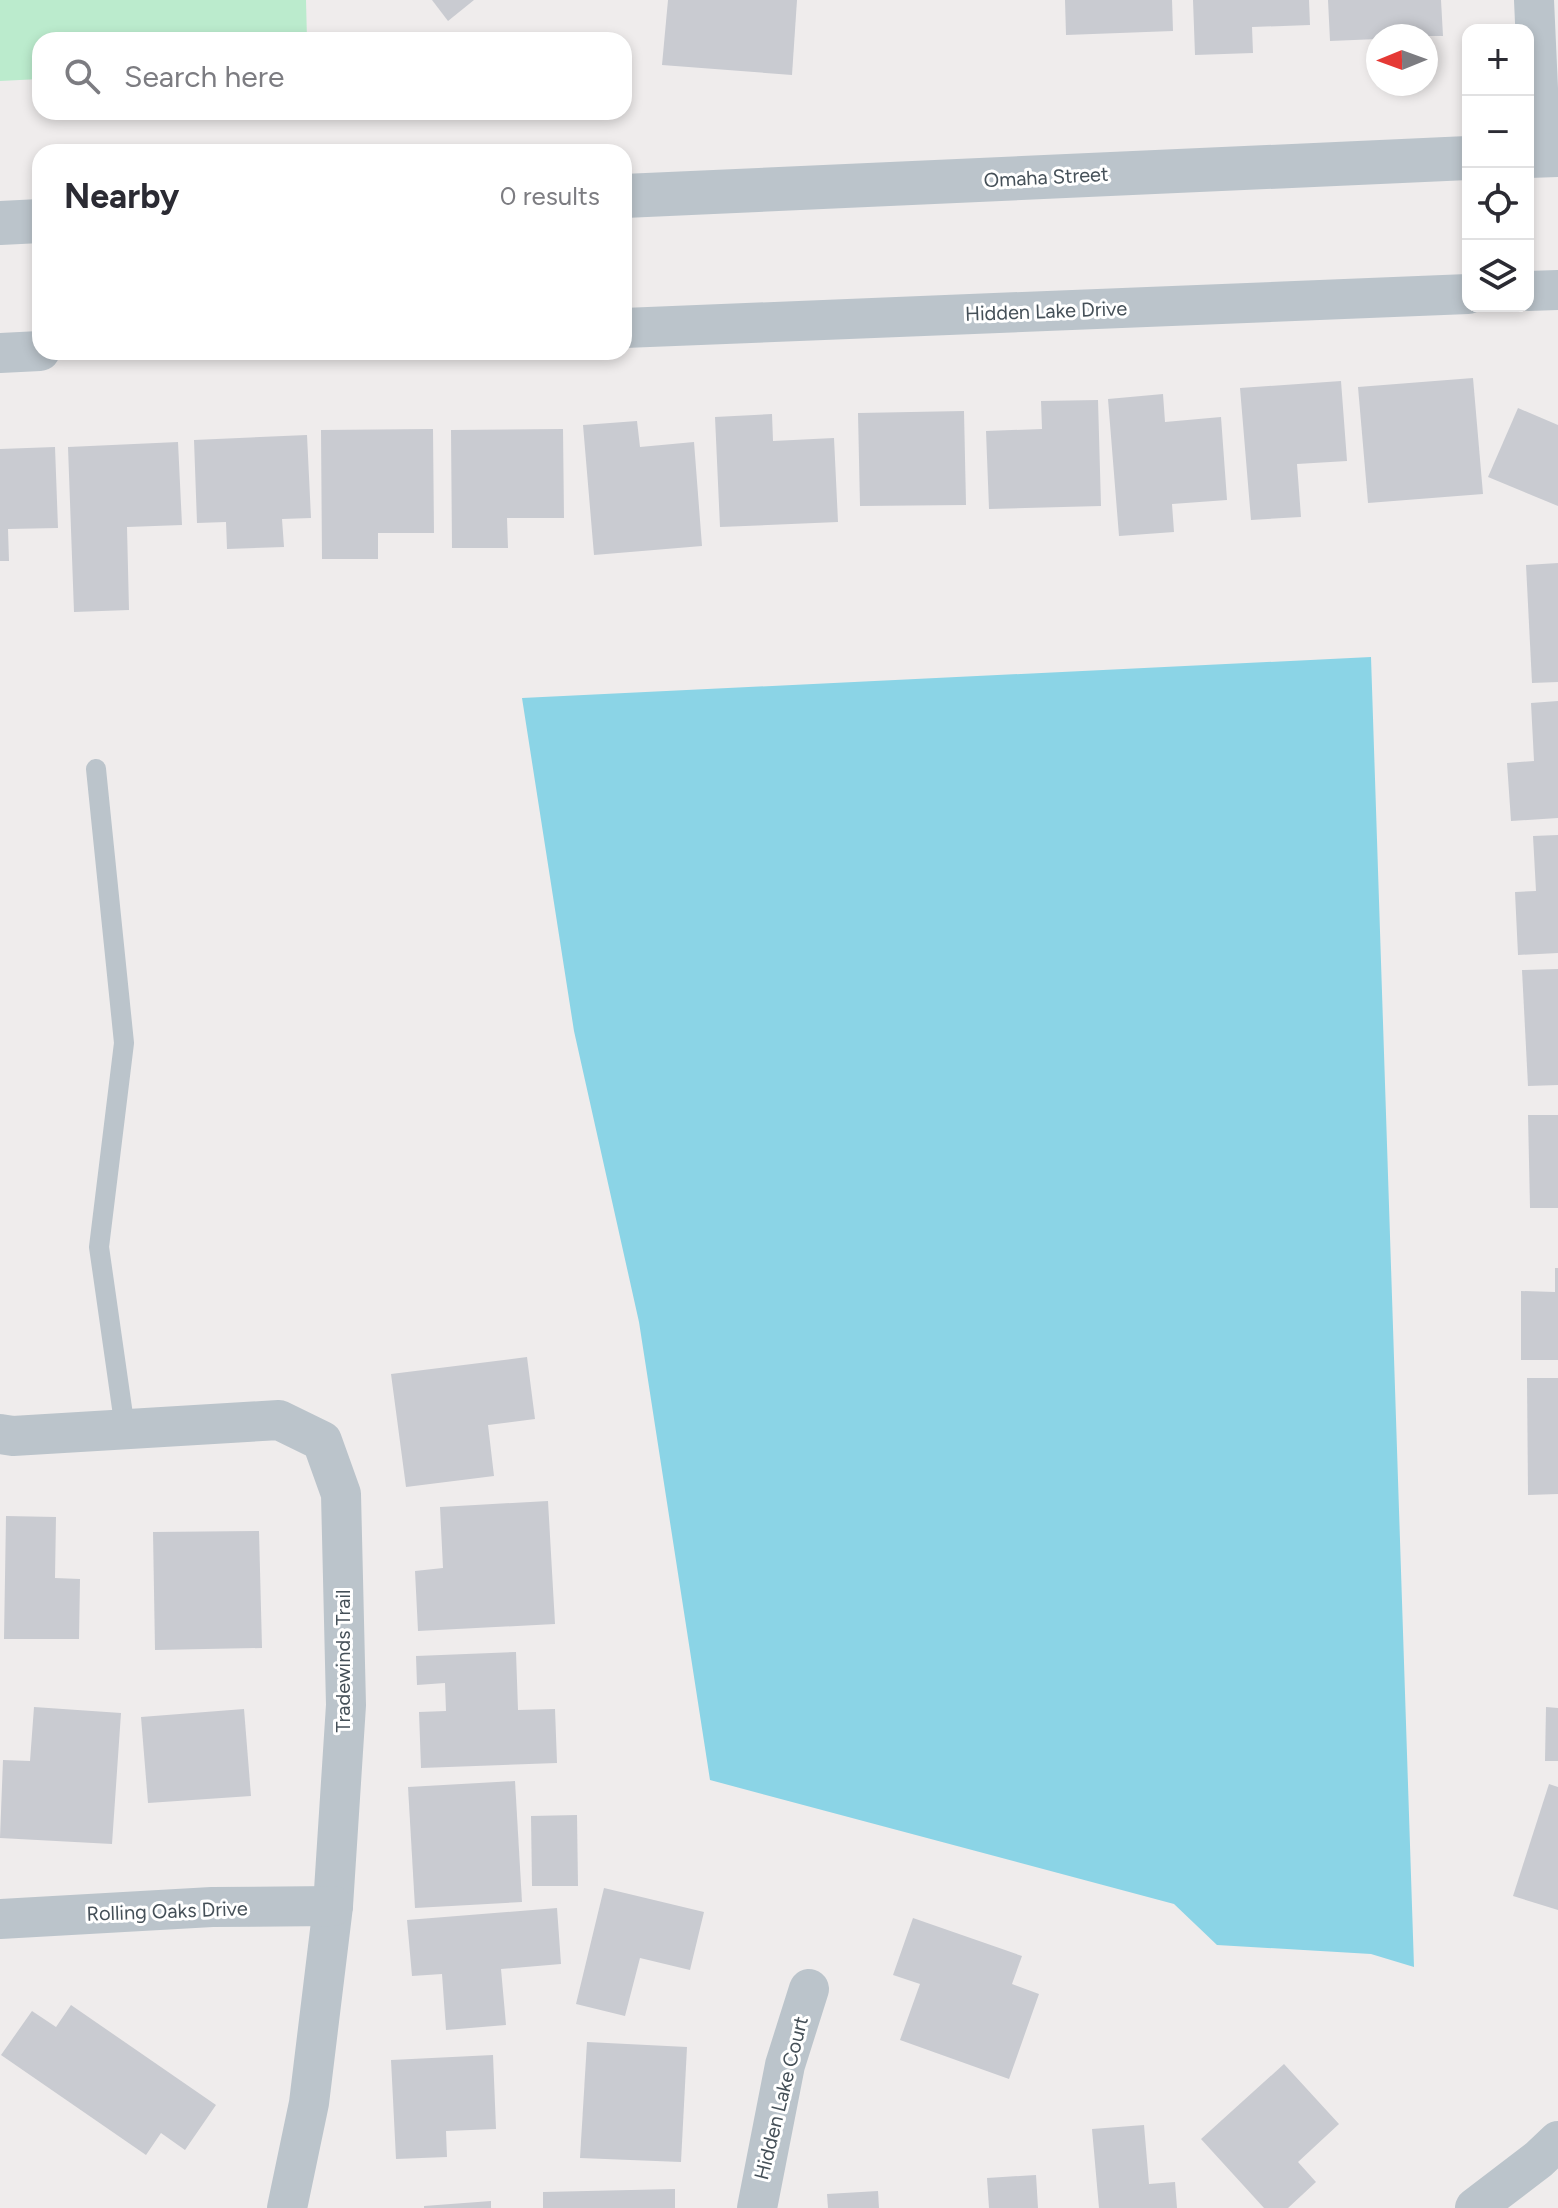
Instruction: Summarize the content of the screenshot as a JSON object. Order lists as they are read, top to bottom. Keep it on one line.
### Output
{"streets":{"street":["Omaha Street","Hidden Lake Drive","Tradewinds Trail","Rolling Oaks Drive","Hidden Lake Court"]},"crossings":[["Tradewinds Trail","Rolling Oaks Drive"]],"north":"left","page":{"map_buttons":["+","−"],"search":"Search here","heading":["Nearby","0 results"]}}
